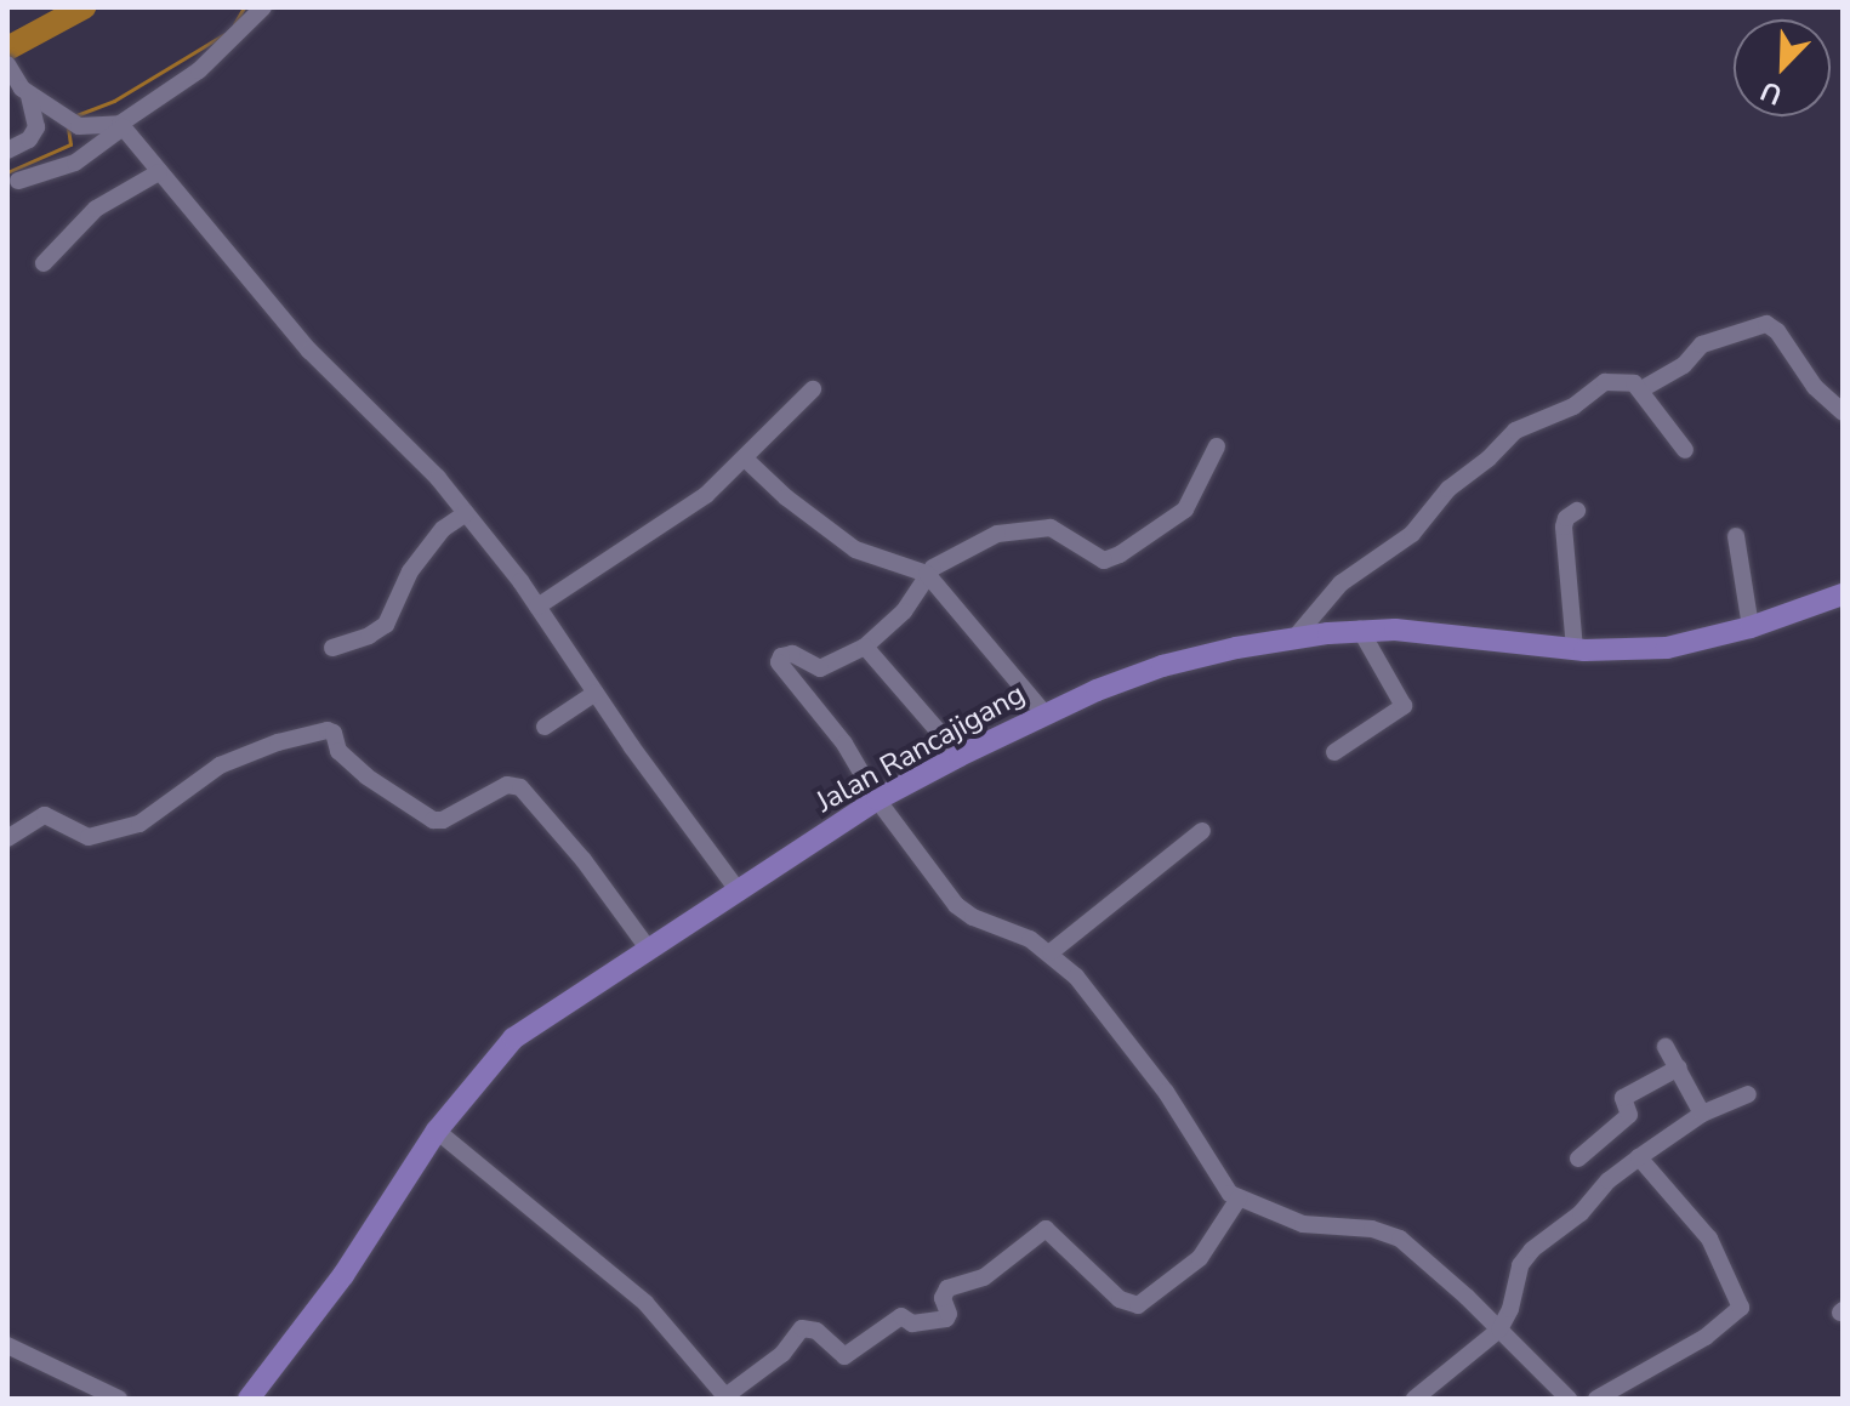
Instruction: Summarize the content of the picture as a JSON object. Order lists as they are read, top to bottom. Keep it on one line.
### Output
{"streets":{"main road":["Jalan Rancajigang"]},"north":"bottom left"}
